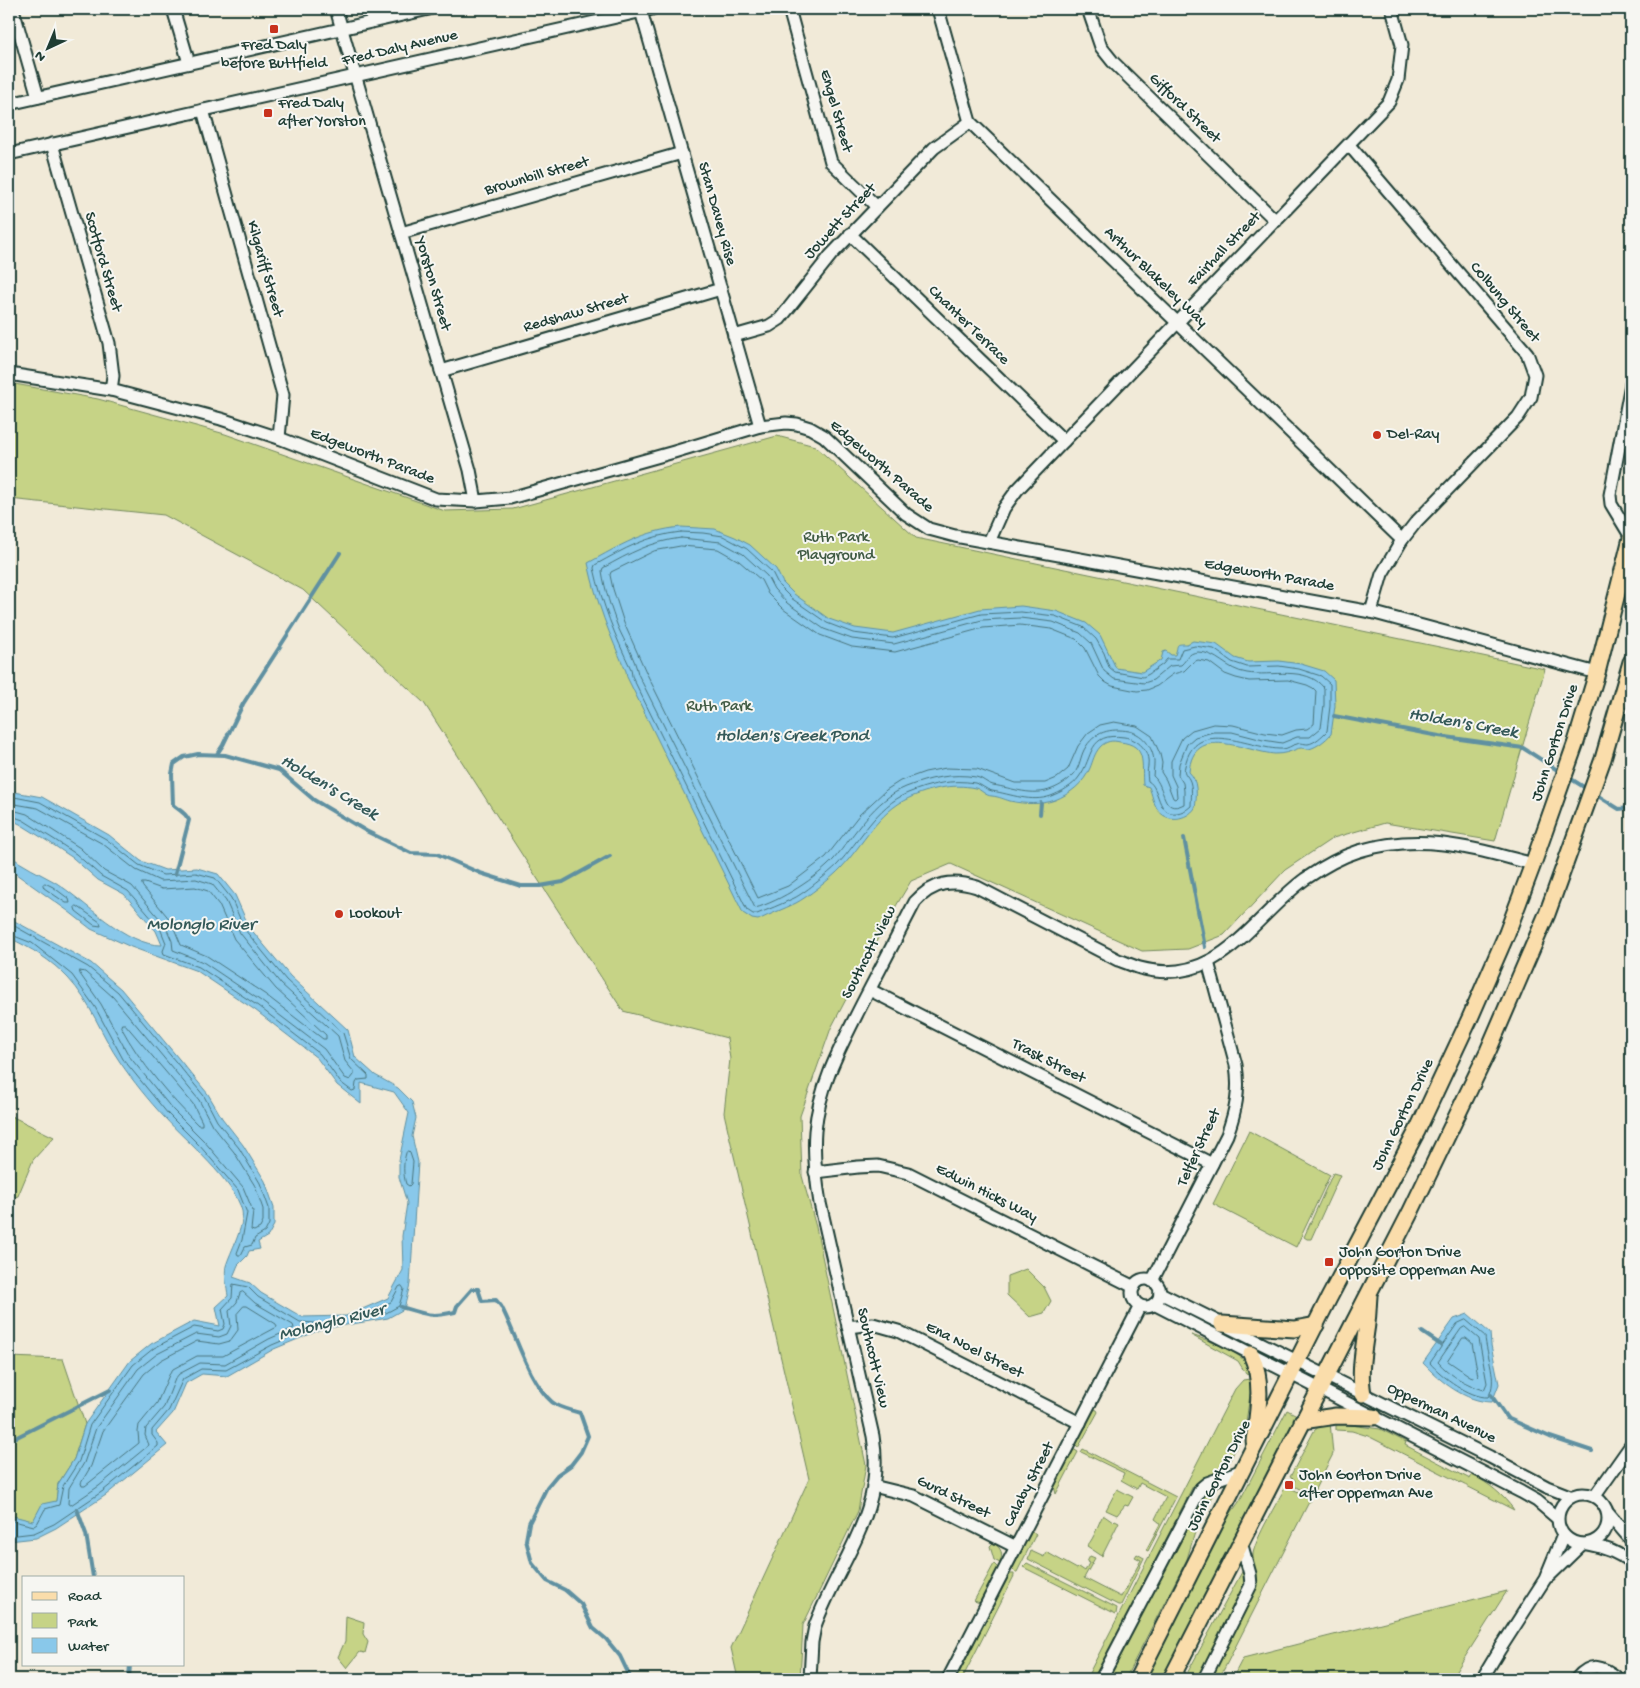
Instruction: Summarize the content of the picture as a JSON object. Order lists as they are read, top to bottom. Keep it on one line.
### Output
{"streets":{"main road":["John Gorton Drive"],"street":["Fred Daly Avenue","Gifford Street","Engel Street","Brownbill Street","Stan Davey Rise","Jowett Street","Fairhall Street","Scotford Street","Kilgariff Street","Arthur Blakeley Way","Yorston Street","Colbung Street","Redshaw Street","Chanter Terrace","Edgeworth Parade","Southcott View","Trask Street","Telfer Street","Edwin Hicks Way","Ena Noel Street","Opperman Avenue","Calaby Street","Gurd Street"]},"crossings":[["Fred Daly Avenue","Stan Davey Rise"],["Fred Daly Avenue","Scotford Street"],["Fred Daly Avenue","Kilgariff Street"],["Fred Daly Avenue","Yorston Street"],["Gifford Street","Fairhall Street"],["Engel Street","Jowett Street"],["Brownbill Street","Stan Davey Rise"],["Brownbill Street","Yorston Street"],["Stan Davey Rise","Jowett Street"],["Stan Davey Rise","Redshaw Street"],["Stan Davey Rise","Edgeworth Parade"],["Jowett Street","Arthur Blakeley Way"],["Jowett Street","Chanter Terrace"],["Fairhall Street","Arthur Blakeley Way"],["Fairhall Street","Colbung Street"],["Fairhall Street","Chanter Terrace"],["Fairhall Street","Edgeworth Parade"],["Scotford Street","Edgeworth Parade"],["Kilgariff Street","Edgeworth Parade"],["Arthur Blakeley Way","Colbung Street"],["Yorston Street","Redshaw Street"],["Yorston Street","Edgeworth Parade"],["Colbung Street","Edgeworth Parade"],["Edgeworth Parade","John Gorton Drive"],["John Gorton Drive","Southcott View"],["John Gorton Drive","Opperman Avenue"],["Southcott View","Trask Street"],["Southcott View","Telfer Street"],["Southcott View","Edwin Hicks Way"],["Southcott View","Ena Noel Street"],["Southcott View","Gurd Street"],["Trask Street","Telfer Street"],["Telfer Street","Edwin Hicks Way"],["Telfer Street","Calaby Street"],["Edwin Hicks Way","Calaby Street"],["Ena Noel Street","Calaby Street"],["Calaby Street","Gurd Street"]],"water":["Holden's Creek","Holden's Creek Pond","Molonglo River"],"parks":["Ruth Park Playground","Ruth Park"],"places":{"transit":["Fred Daly before Buttfield","Fred Daly after Yorston","John Gorton Drive opposite Opperman Ave","John Gorton Drive after Opperman Ave"],"other":["Del-Ray","Lookout"]},"legend":["Road","Park","Water"],"north":"bottom left"}
